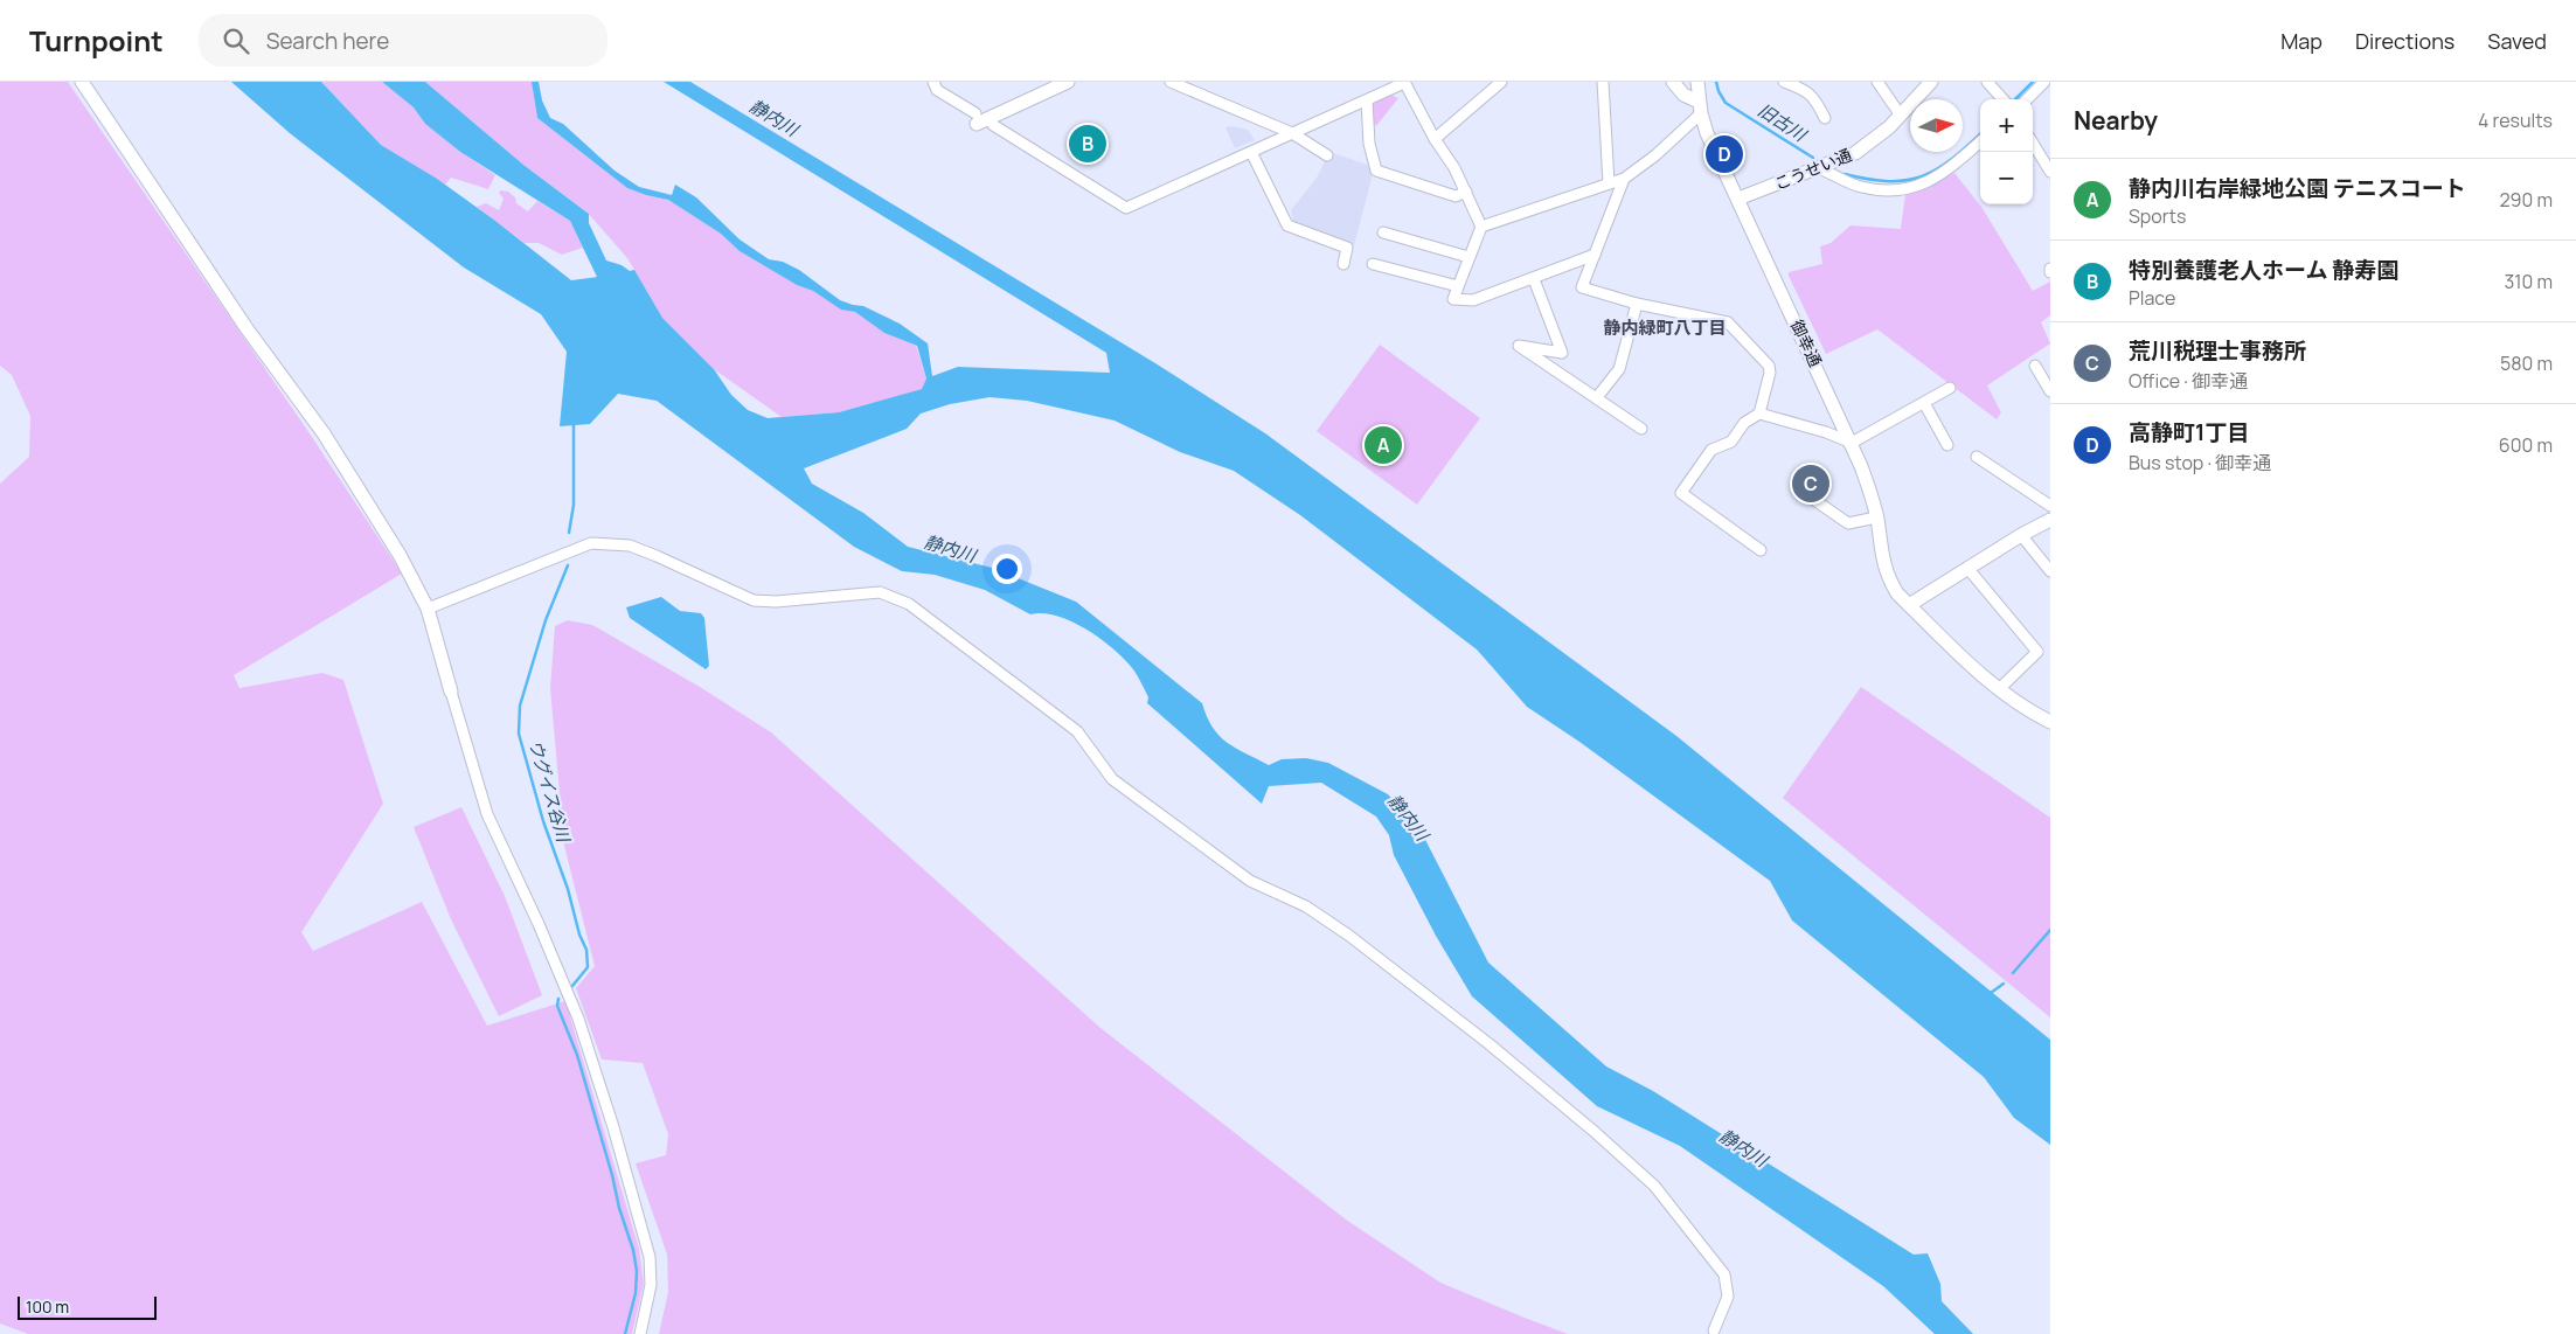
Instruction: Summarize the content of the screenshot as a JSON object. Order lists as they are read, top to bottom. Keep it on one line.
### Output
{"streets":{"street":["こうせい通","御幸通"]},"crossings":[["こうせい通","御幸通"]],"districts":["静内緑町八丁目"],"water":["静内川","旧古川","ウグイス谷川"],"scale_bar":"100 m","north":"right","page":{"header":"Turnpoint","search":"Search here","nav":["Map","Directions","Saved"],"heading":["Nearby","4 results"],"map_buttons":["+","−"],"pins":["B","D","A","C"],"list":[{"mark":"A","name":"静内川右岸緑地公園 テニスコート","note":"Sports","value":"290 m"},{"mark":"B","name":"特別養護老人ホーム 静寿園","note":"Place","value":"310 m"},{"mark":"C","name":"荒川税理士事務所","note":"Office · 御幸通","value":"580 m"},{"mark":"D","name":"高静町1丁目","note":"Bus stop · 御幸通","value":"600 m"}],"scale":"100 m"}}
